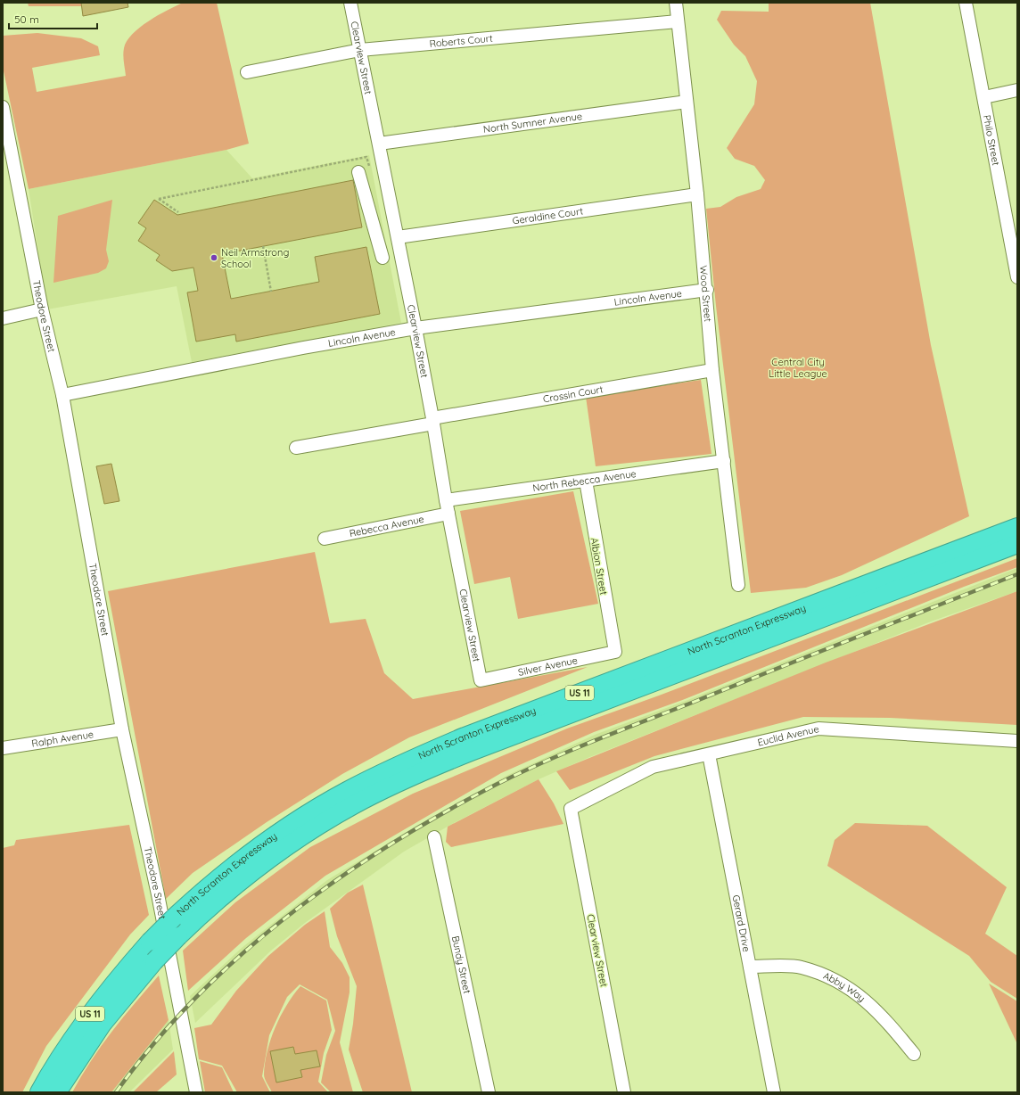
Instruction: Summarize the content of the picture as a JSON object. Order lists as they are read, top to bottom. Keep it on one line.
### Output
{"streets":{"highway":["North Scranton Expressway","US 11"],"street":["Roberts Court","Clearview Street","North Sumner Avenue","Philo Street","Geraldine Court","Wood Street","Lincoln Avenue","Theodore Street","Crossin Court","North Rebecca Avenue","Rebecca Avenue","Albion Street","Silver Avenue","Euclid Avenue","Ralph Avenue","Gerard Drive","Bundy Street","Abby Way"]},"crossings":[["Roberts Court","Clearview Street"],["Roberts Court","Wood Street"],["Clearview Street","North Sumner Avenue"],["Clearview Street","Geraldine Court"],["Clearview Street","Lincoln Avenue"],["Clearview Street","Crossin Court"],["Clearview Street","North Rebecca Avenue"],["Clearview Street","Rebecca Avenue"],["Clearview Street","Silver Avenue"],["Clearview Street","Euclid Avenue"],["North Sumner Avenue","Wood Street"],["Geraldine Court","Wood Street"],["Wood Street","Lincoln Avenue"],["Wood Street","Crossin Court"],["Wood Street","North Rebecca Avenue"],["Lincoln Avenue","Theodore Street"],["Theodore Street","Ralph Avenue"],["North Rebecca Avenue","Albion Street"],["Albion Street","Silver Avenue"],["Euclid Avenue","Gerard Drive"],["Gerard Drive","Abby Way"]],"parks":["Central City Little League"],"places":["Neil Armstrong School"],"scale_bar":"50 m"}
